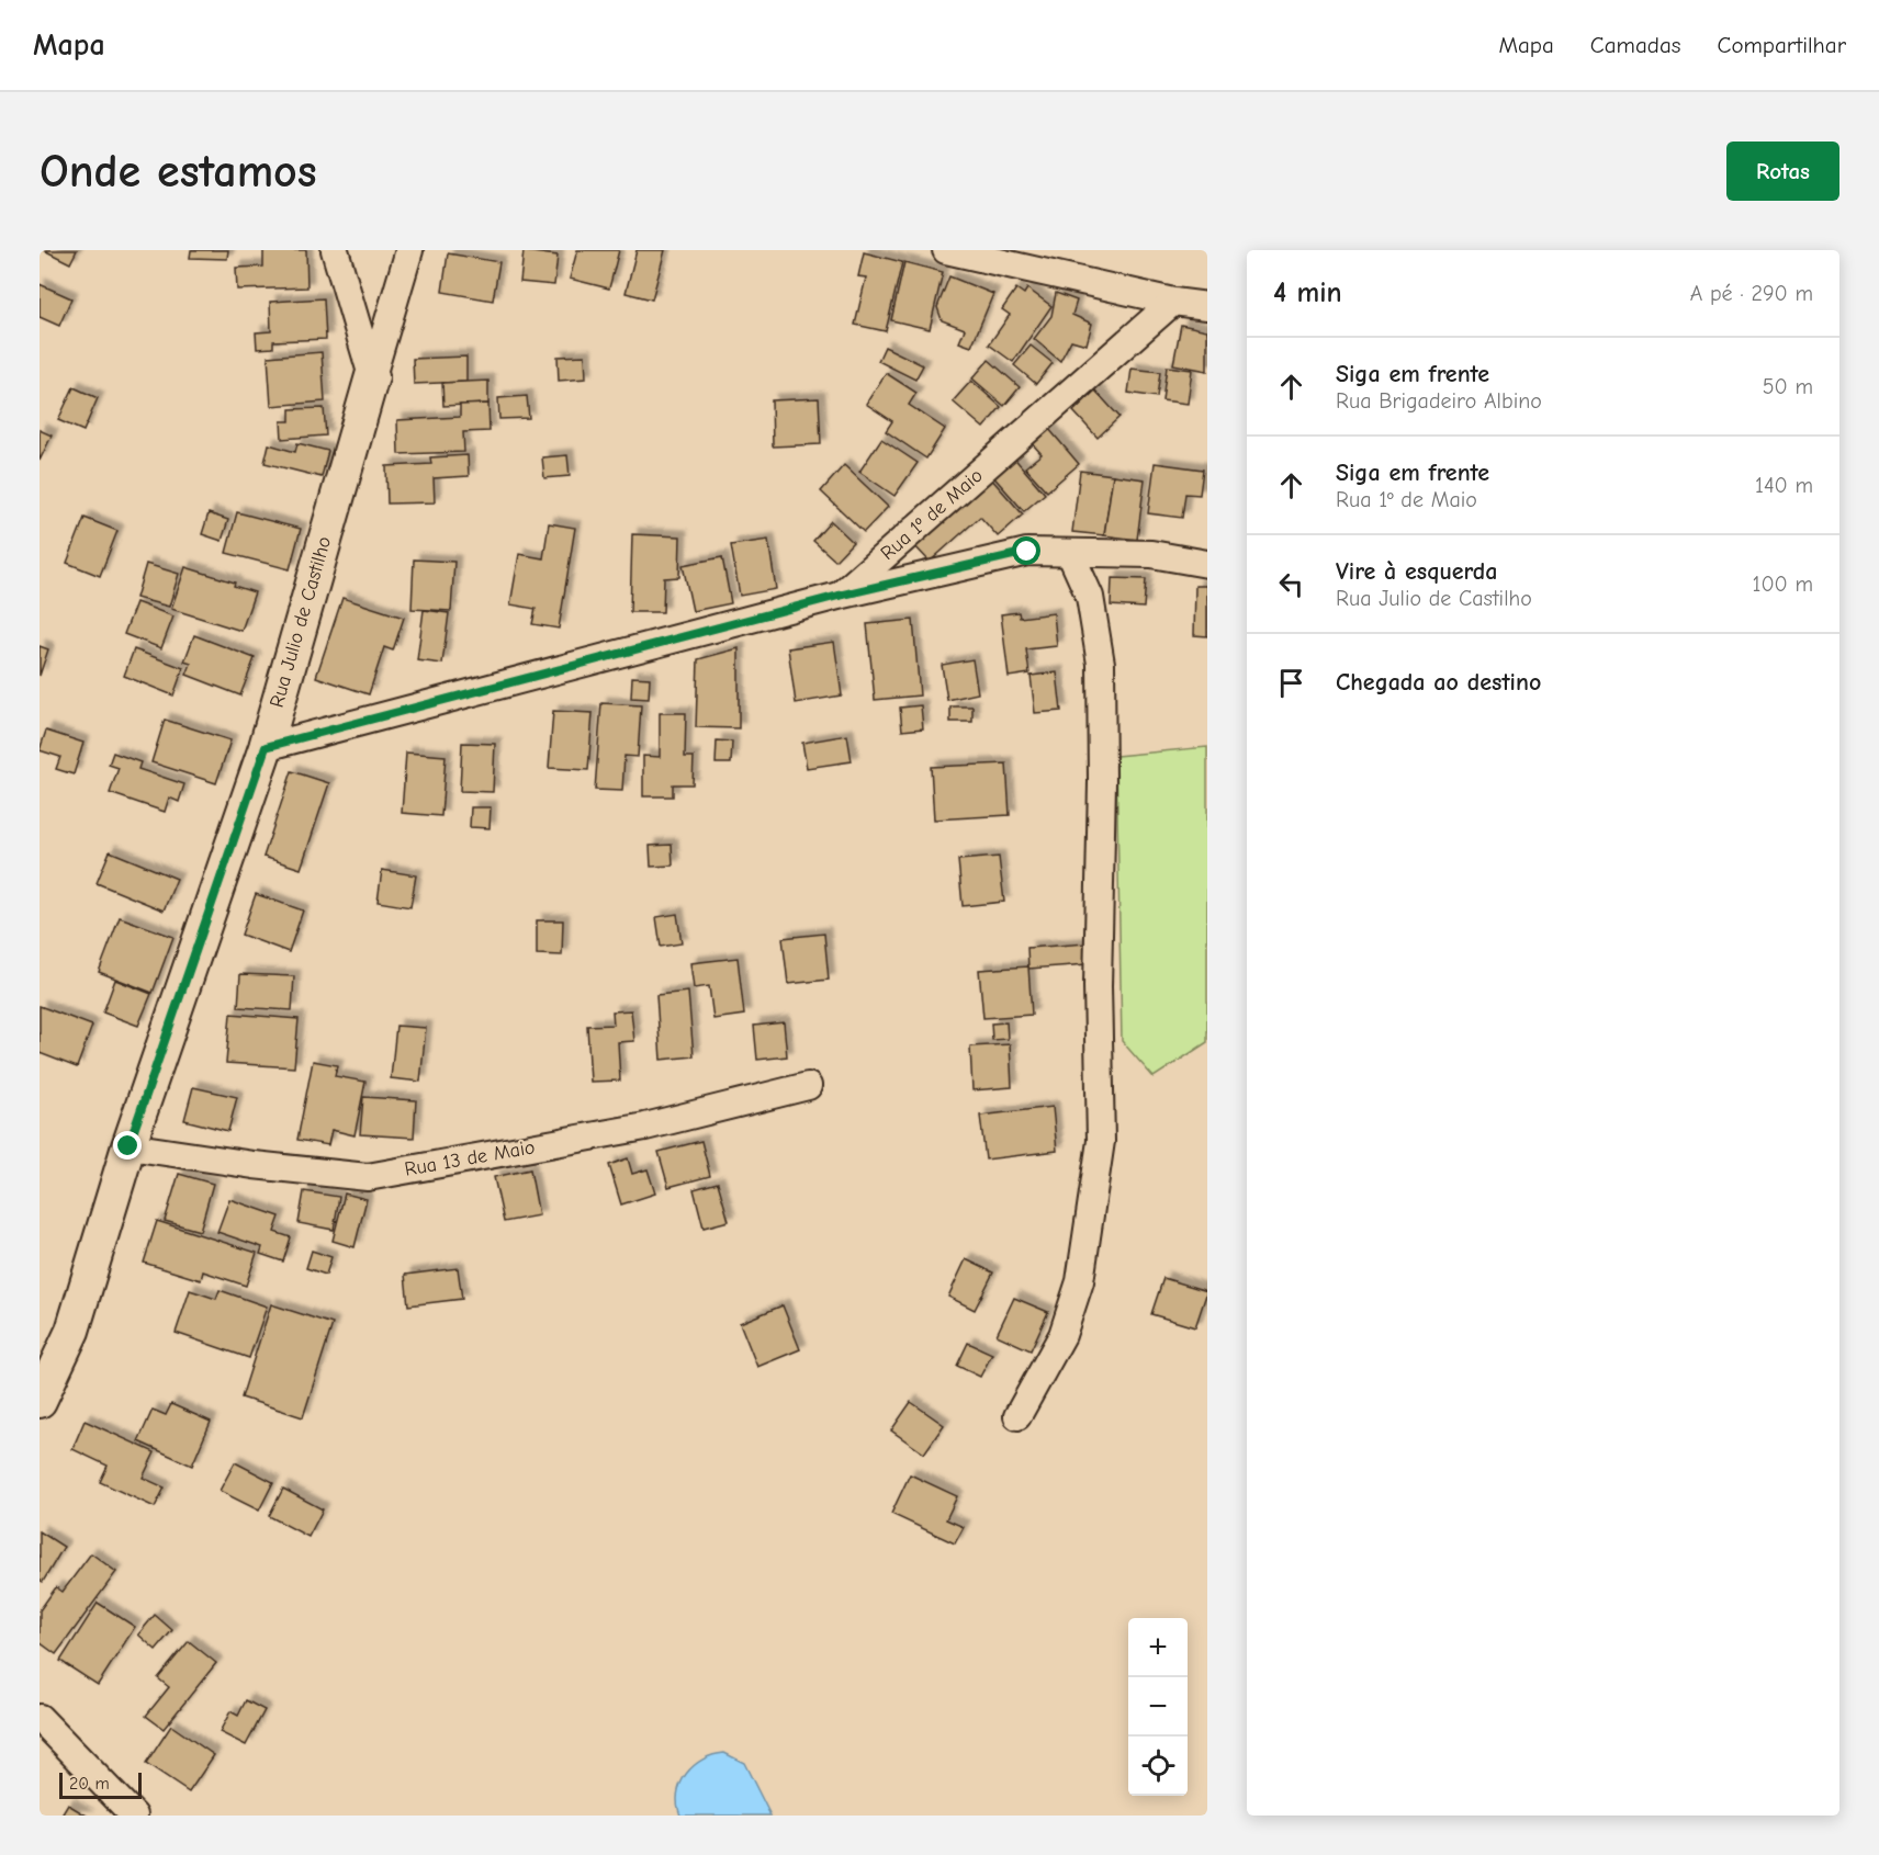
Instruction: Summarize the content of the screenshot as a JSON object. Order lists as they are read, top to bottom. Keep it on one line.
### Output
{"streets":{"street":["Rua 1º de Maio","Rua Julio de Castilho","Rua 13 de Maio"]},"crossings":[["Rua 1º de Maio","Rua Julio de Castilho"],["Rua Julio de Castilho","Rua 13 de Maio"]],"scale_bar":"20 m","page":{"header":"Mapa","nav":["Mapa","Camadas","Compartilhar"],"buttons":"Rotas","title":"Onde estamos","heading":["4 min","A pé · 290 m"],"list":[["Siga em frente","Rua Brigadeiro Albino","50 m"],["Siga em frente","Rua 1º de Maio","140 m"],["Vire à esquerda","Rua Julio de Castilho","100 m"],"Chegada ao destino"],"map_buttons":["+","−"],"scale":"20 m"}}
